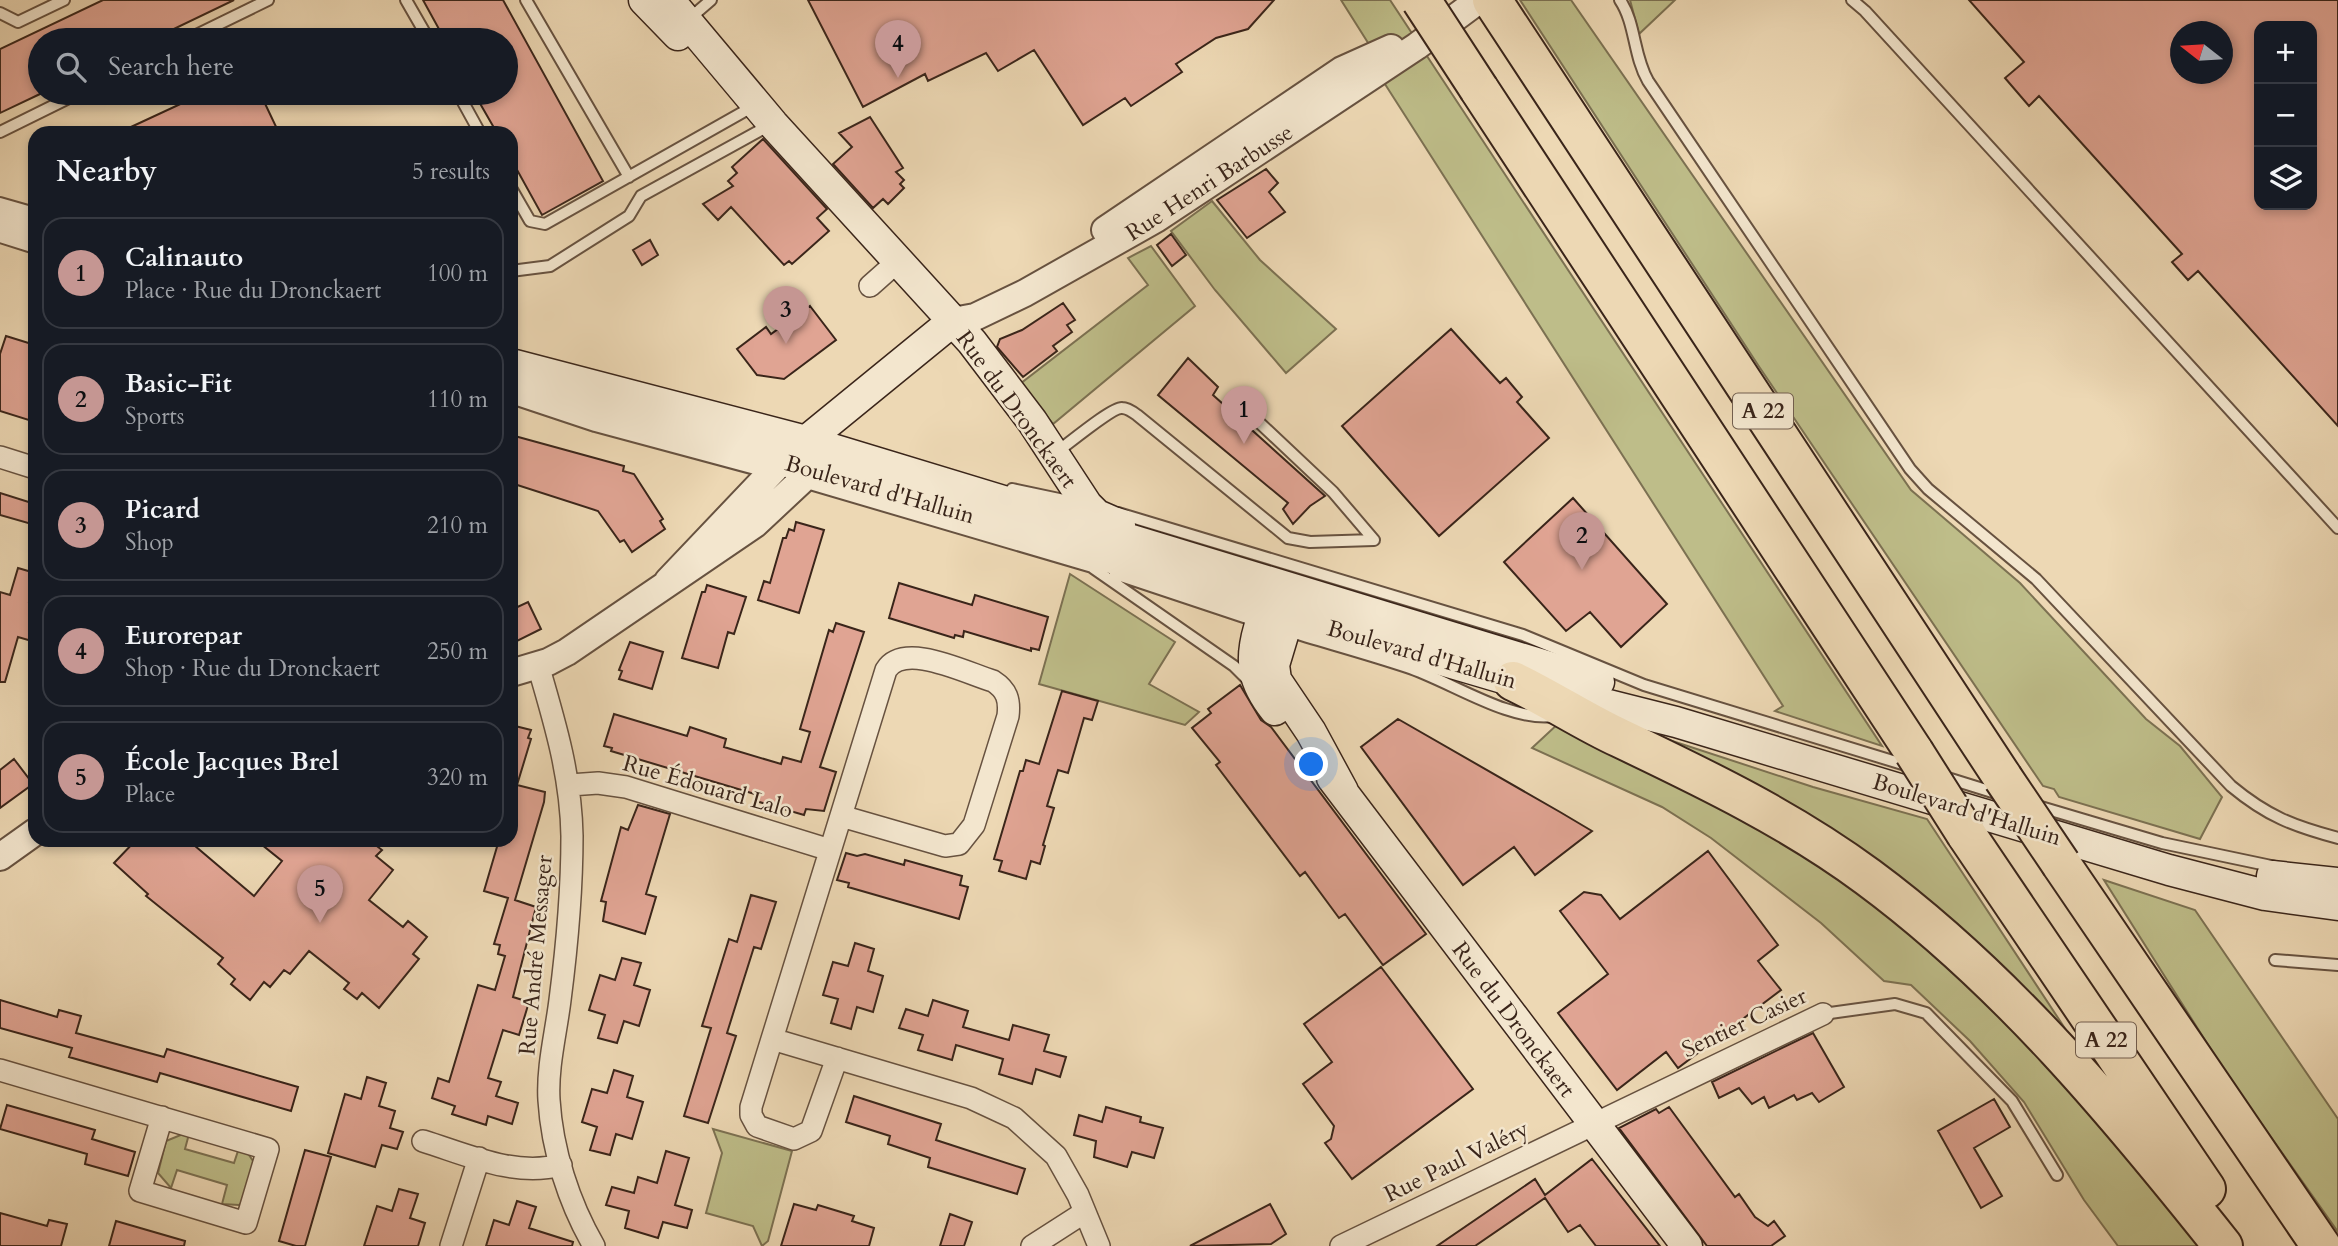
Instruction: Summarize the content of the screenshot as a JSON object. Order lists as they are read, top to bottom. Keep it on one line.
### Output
{"streets":{"highway":["A 22"],"main road":["Rue Henri Barbusse","Rue du Dronckaert","Boulevard d'Halluin"],"street":["Rue Édouard Lalo","Rue André Messager","Sentier Casier","Rue Paul Valéry"]},"crossings":[["Rue Henri Barbusse","Rue du Dronckaert"],["Rue Henri Barbusse","A 22"],["Rue Henri Barbusse","Boulevard d'Halluin"],["Rue Henri Barbusse","Rue André Messager"],["Rue du Dronckaert","Boulevard d'Halluin"],["Rue du Dronckaert","Sentier Casier"],["Rue du Dronckaert","Rue Paul Valéry"],["Rue Édouard Lalo","Rue André Messager"],["Sentier Casier","Rue Paul Valéry"]],"north":"left","page":{"pins":["4","3","1","2","5"],"map_buttons":["+","−"],"search":"Search here","heading":["Nearby","5 results"],"list":[{"mark":"1","name":"Calinauto","note":"Place · Rue du Dronckaert","value":"100 m"},{"mark":"2","name":"Basic-Fit","note":"Sports","value":"110 m"},{"mark":"3","name":"Picard","note":"Shop","value":"210 m"},{"mark":"4","name":"Eurorepar","note":"Shop · Rue du Dronckaert","value":"250 m"},{"mark":"5","name":"École Jacques Brel","note":"Place","value":"320 m"}]}}
